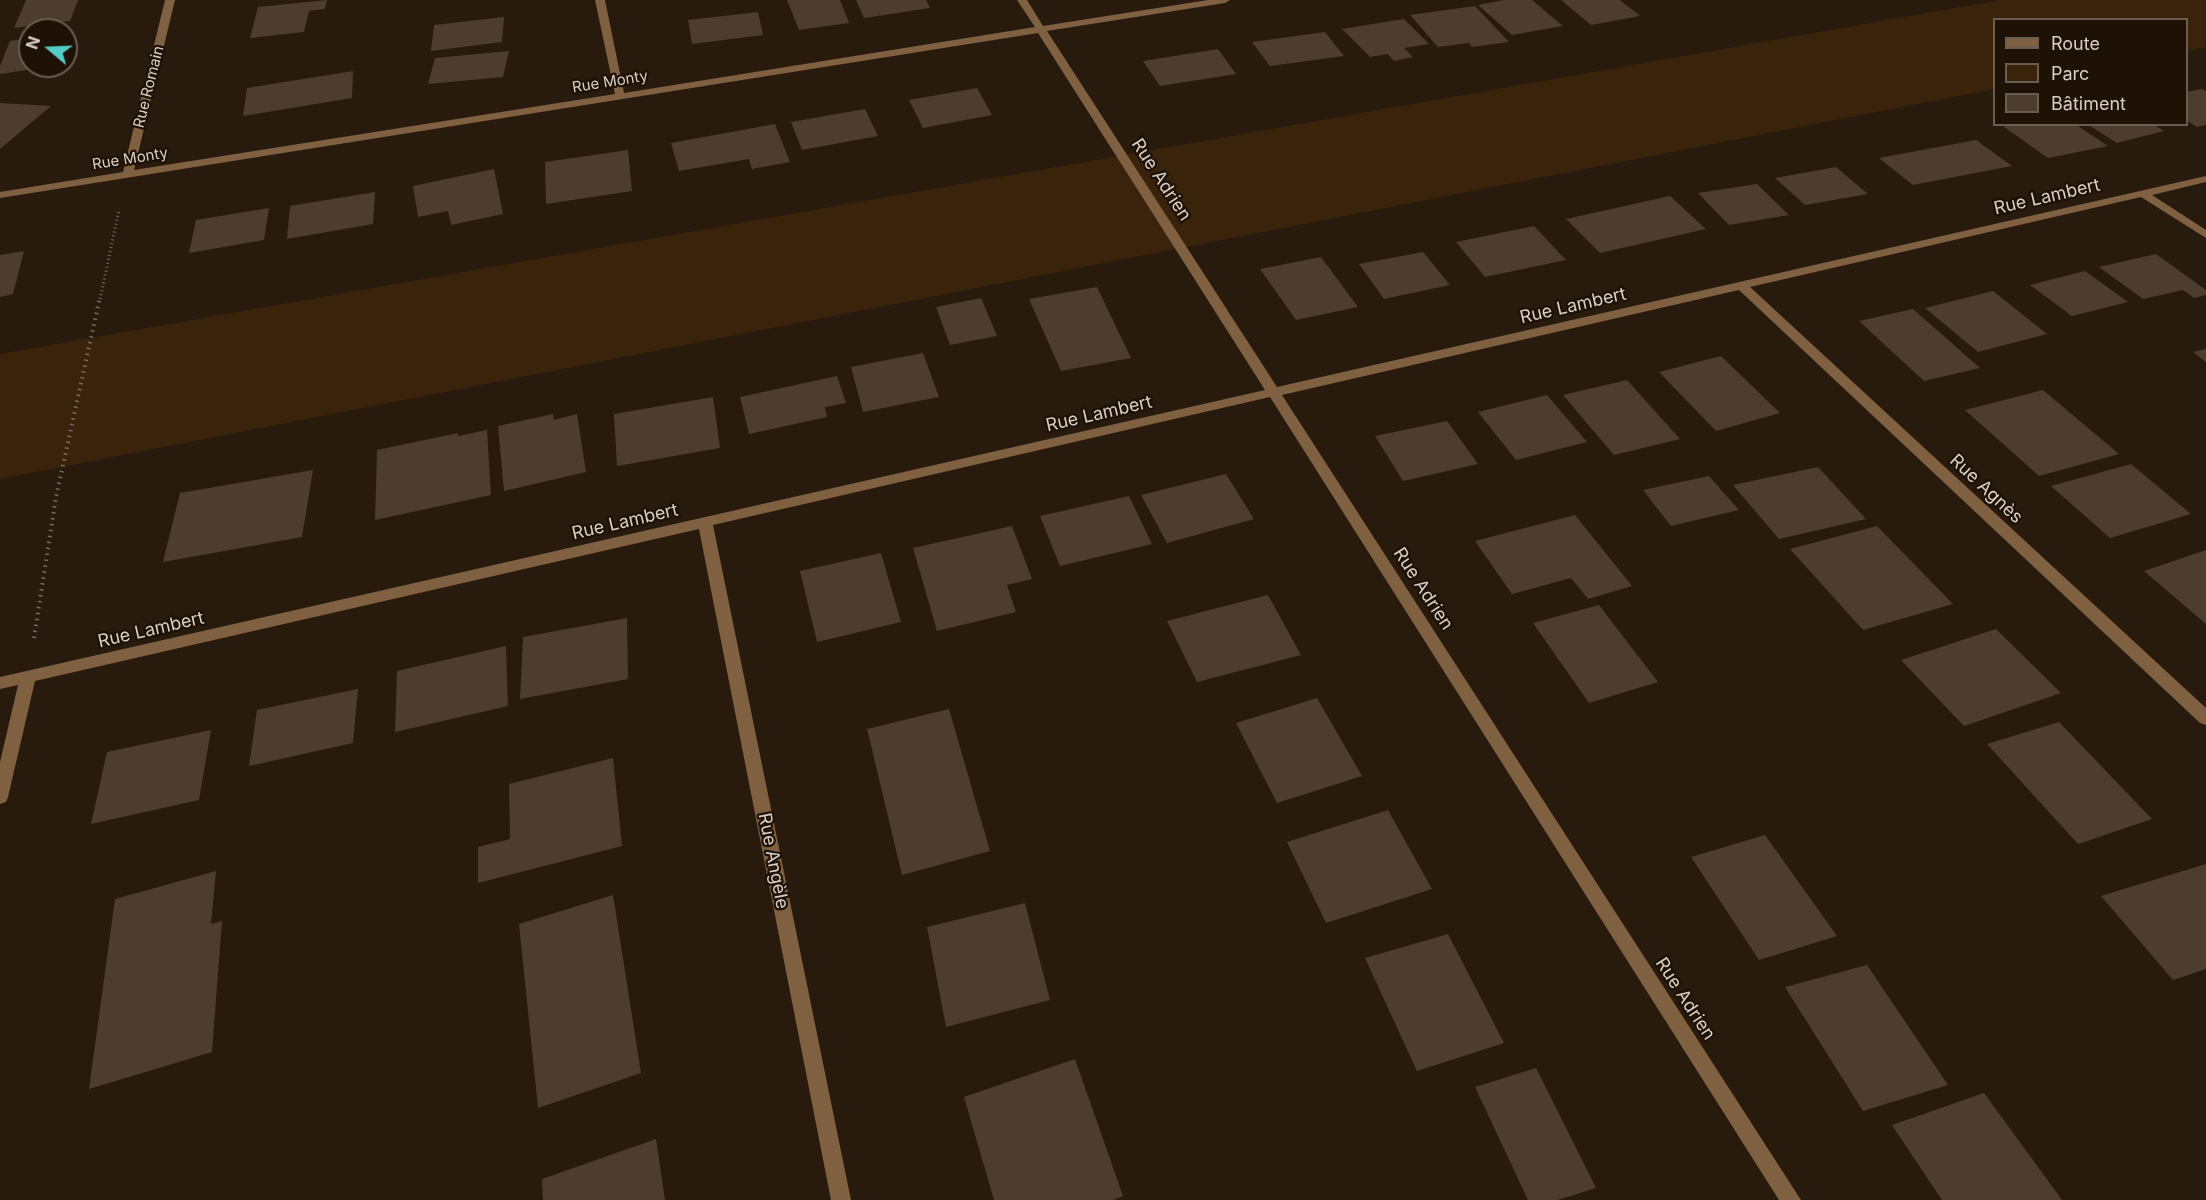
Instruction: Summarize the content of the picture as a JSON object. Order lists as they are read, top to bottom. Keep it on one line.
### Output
{"streets":{"street":["Rue Monty","Rue Romain","Rue Adrien","Rue Lambert","Rue Agnès","Rue Angèle"]},"crossings":[["Rue Monty","Rue Romain"],["Rue Monty","Rue Adrien"],["Rue Adrien","Rue Lambert"],["Rue Lambert","Rue Agnès"],["Rue Lambert","Rue Angèle"]],"legend":["Route","Parc","Bâtiment"],"north":"left"}
